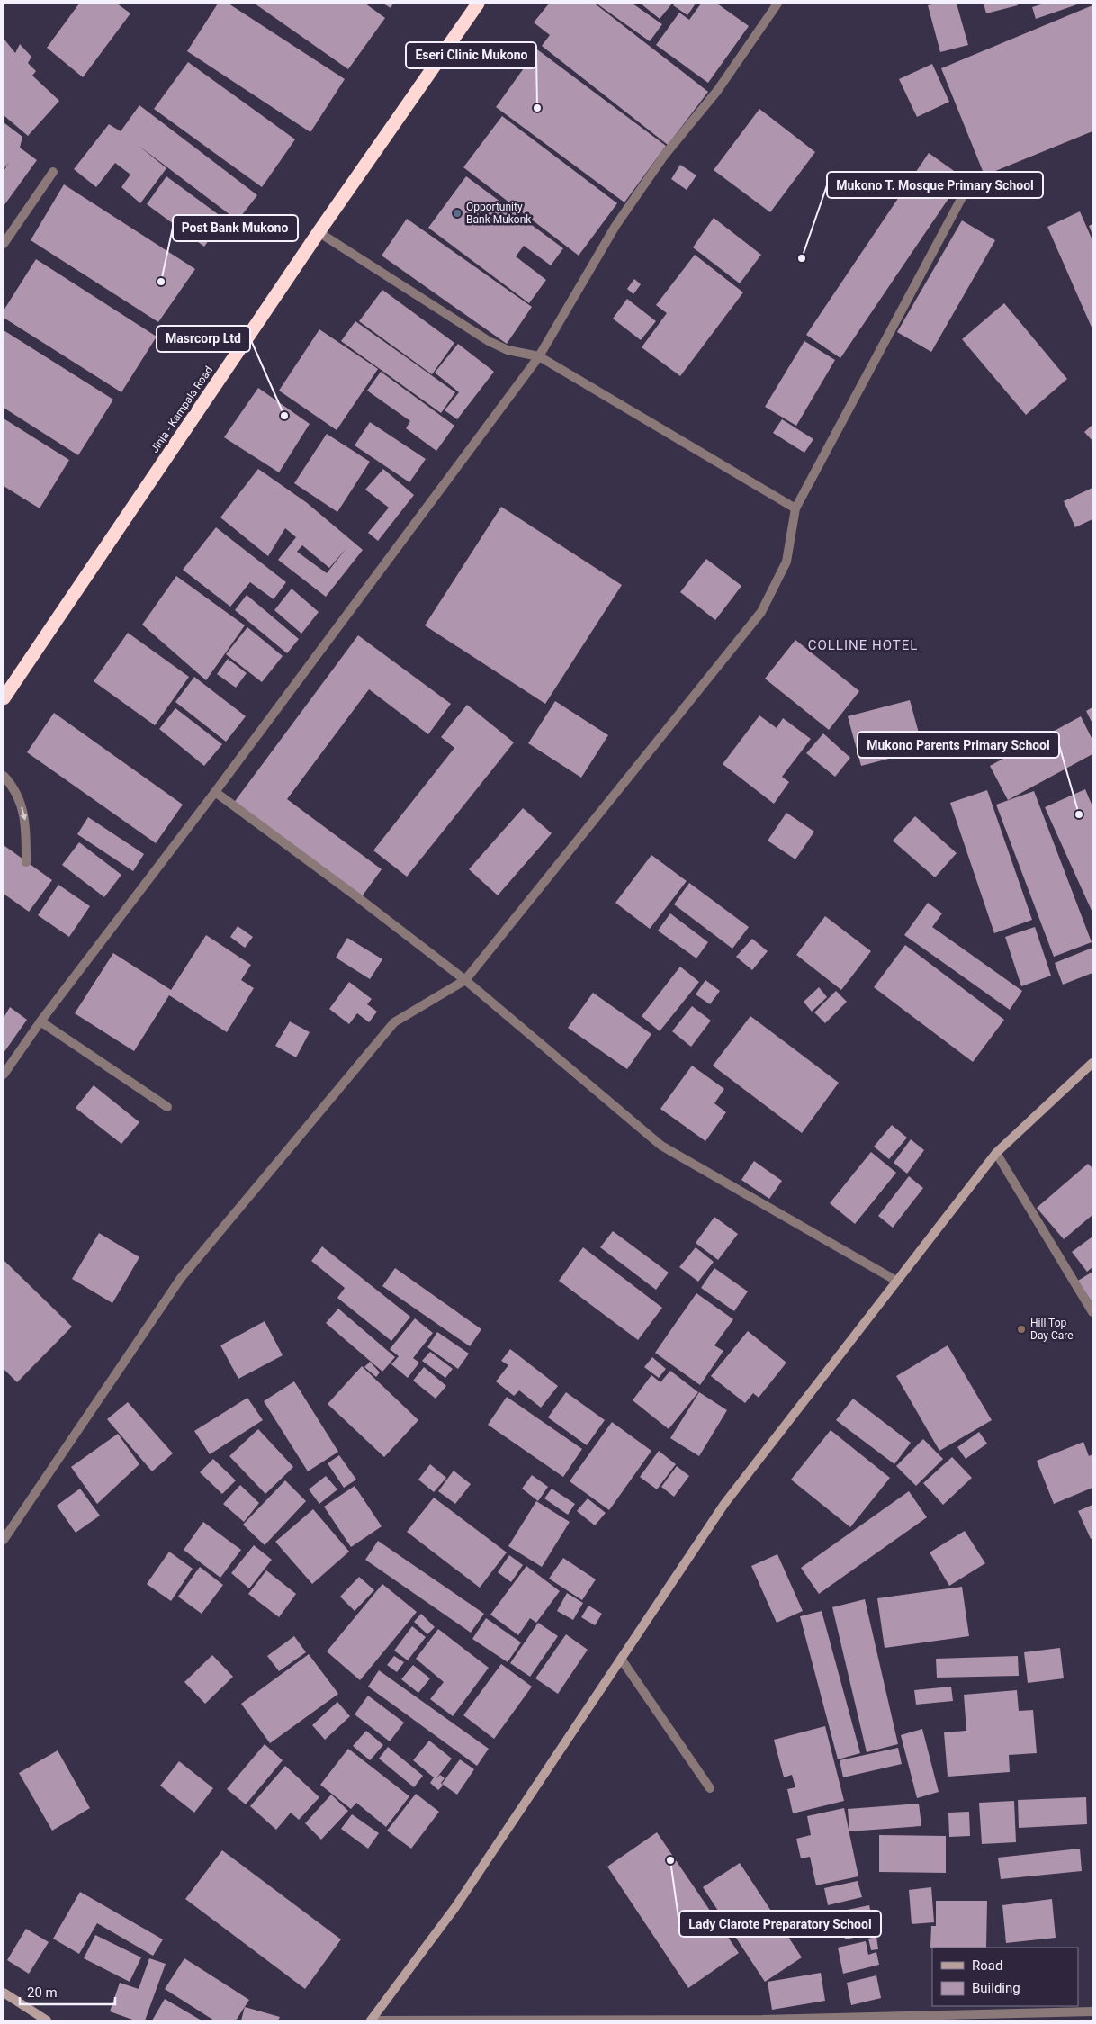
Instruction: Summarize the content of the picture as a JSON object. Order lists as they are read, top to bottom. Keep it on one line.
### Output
{"streets":{"highway":["Jinja - Kampala Road"]},"districts":["COLLINE HOTEL"],"places":["Eseri Clinic Mukono","Opportunity Bank Mukonk","Mukono T. Mosque Primary School","Post Bank Mukono","Masrcorp Ltd","Mukono Parents Primary School","Hill Top Day Care","Lady Clarote Preparatory School"],"legend":["Road","Building"],"scale_bar":"20 m"}
